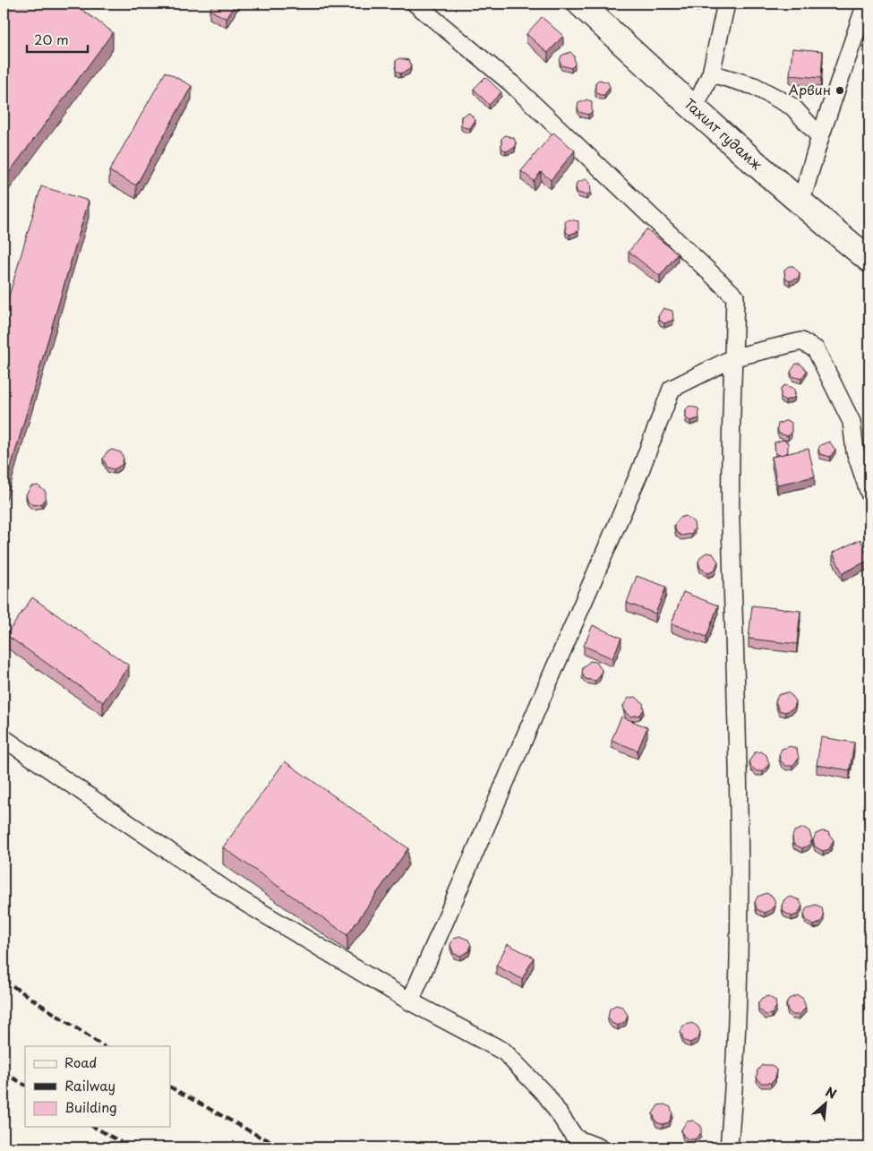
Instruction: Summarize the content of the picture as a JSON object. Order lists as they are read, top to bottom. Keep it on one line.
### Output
{"streets":{"main road":["Тахилт гудамж"]},"places":["Арвин"],"legend":["Road","Railway","Building"],"scale_bar":"20 m","north":"top right"}
